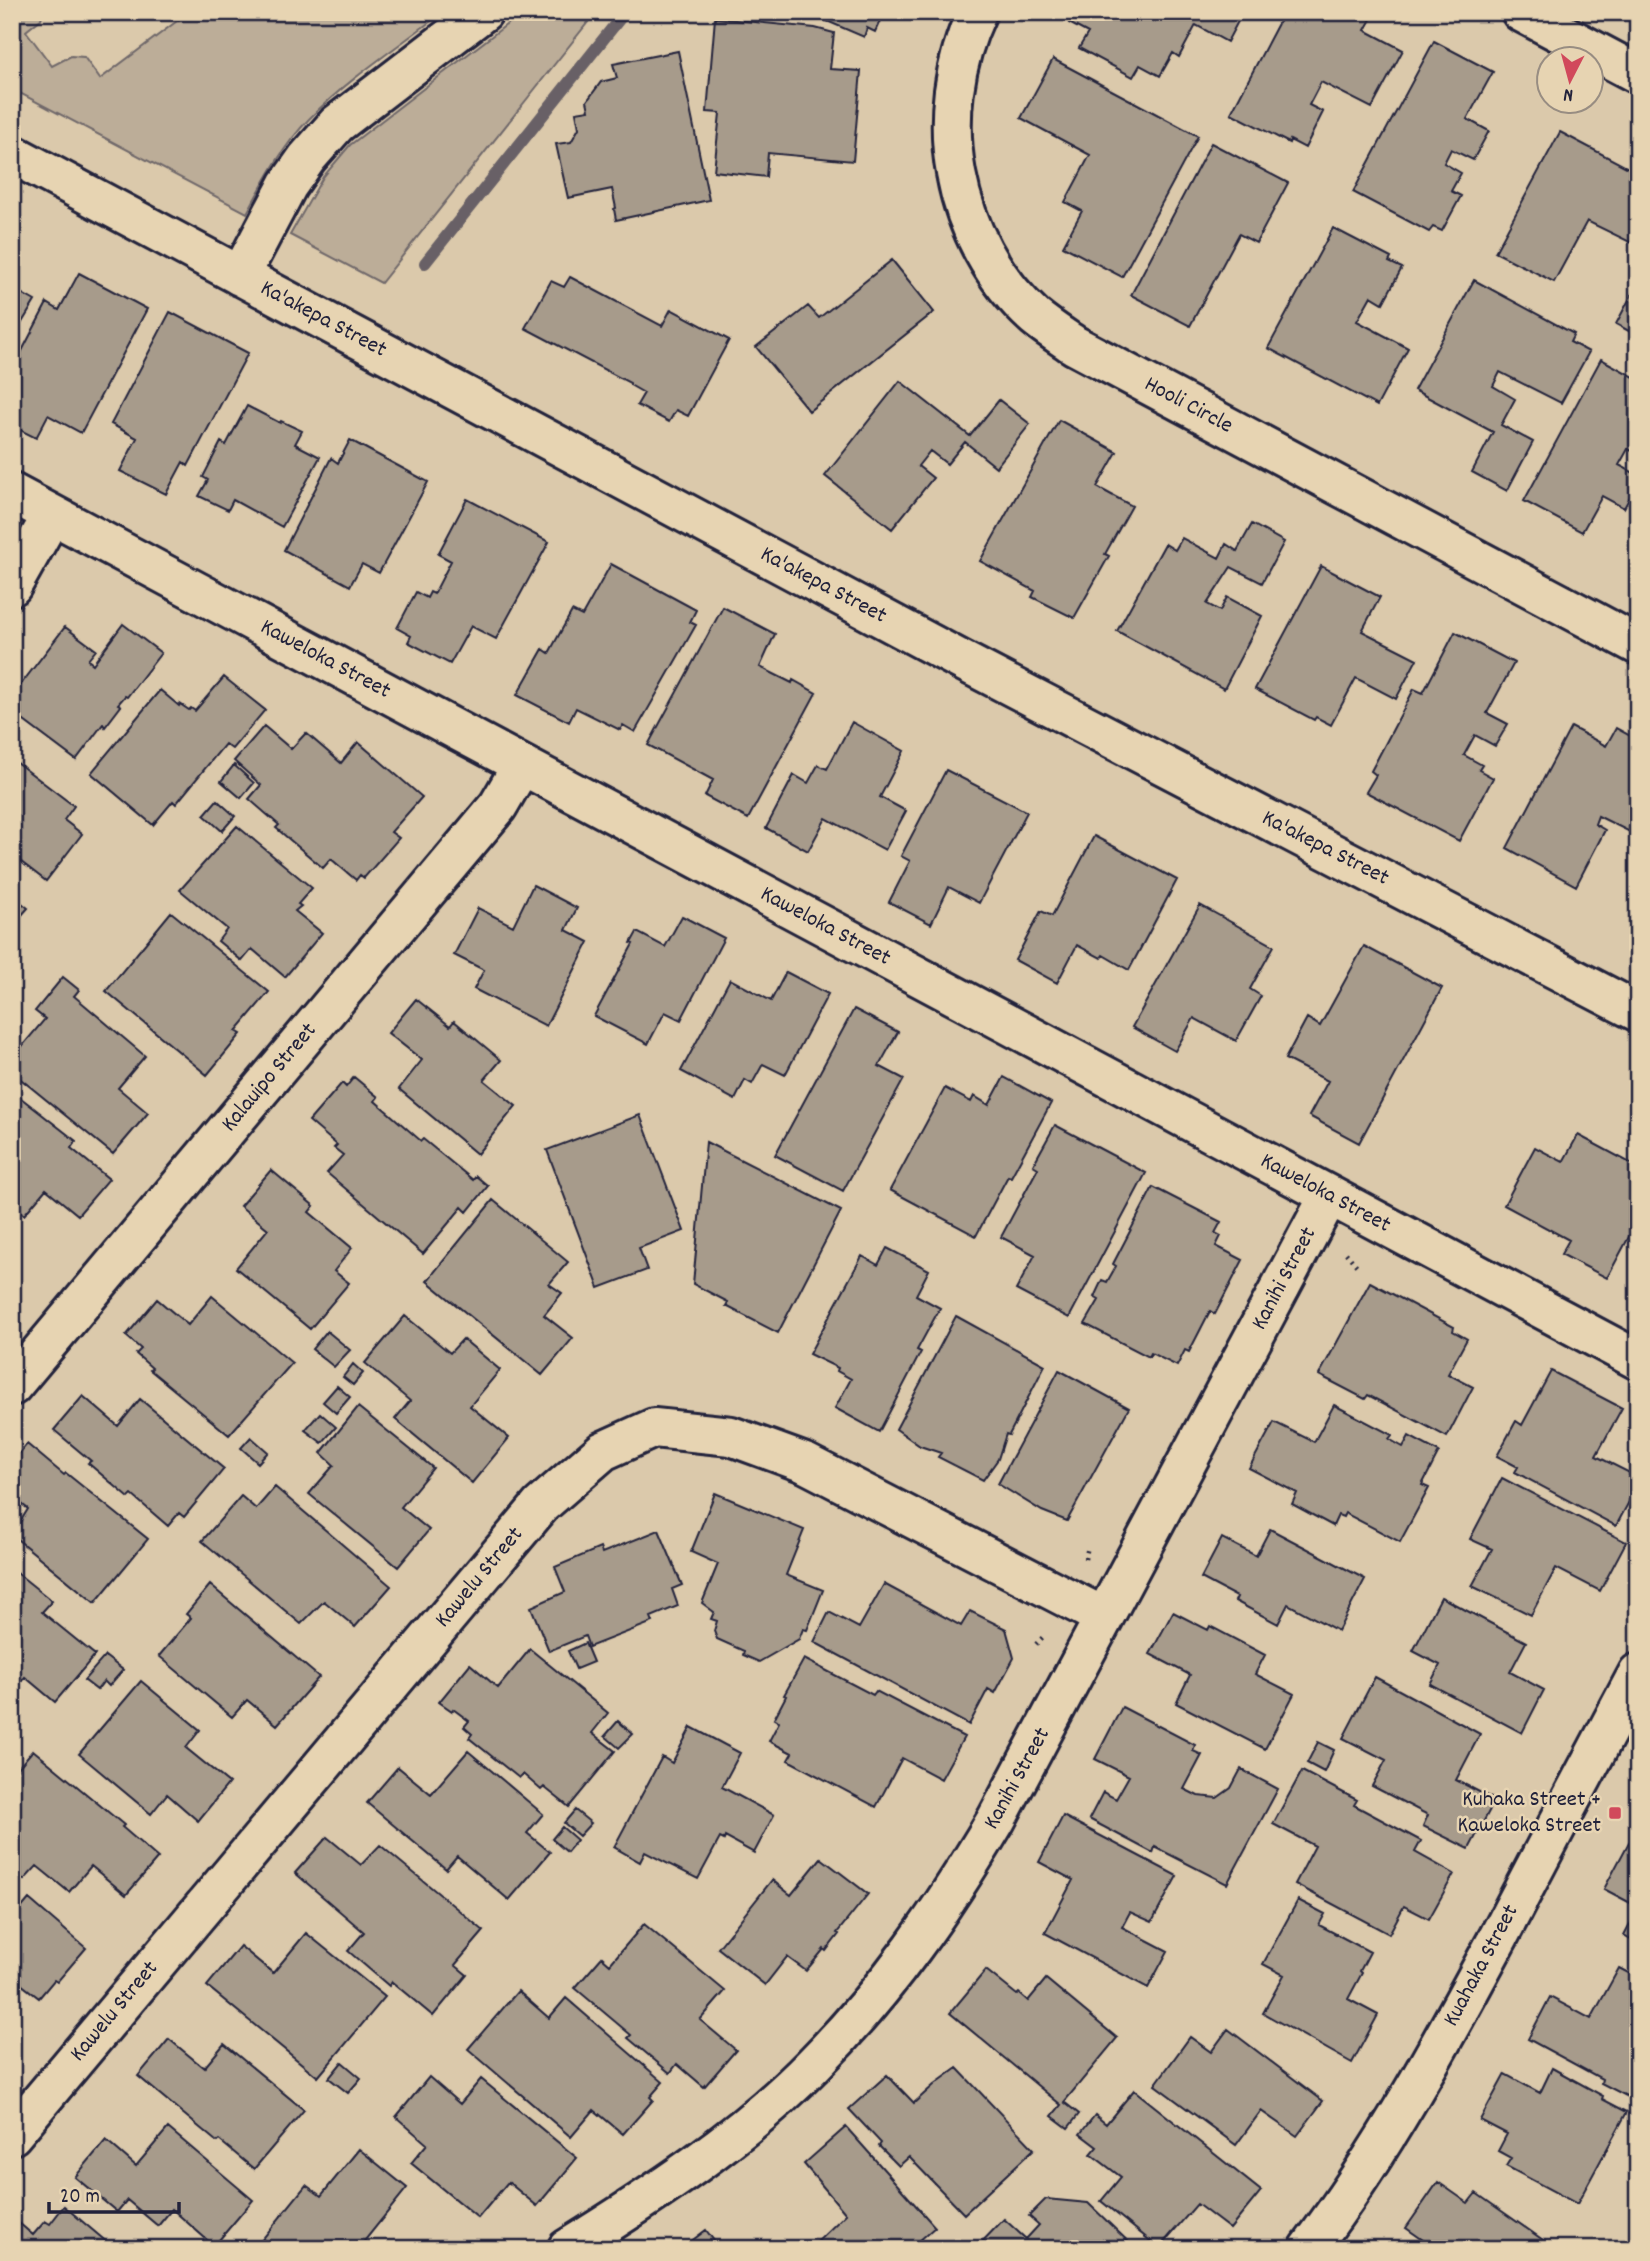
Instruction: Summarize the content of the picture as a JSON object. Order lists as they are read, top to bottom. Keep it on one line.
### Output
{"streets":{"street":["Ka'akepa Street","Hooli Circle","Kaweloka Street","Kalauipo Street","Kanihi Street","Kawelu Street","Kuahaka Street"]},"crossings":[["Kaweloka Street","Kalauipo Street"],["Kaweloka Street","Kanihi Street"],["Kanihi Street","Kawelu Street"]],"places":{"transit":["Kuhaka Street + Kaweloka Street"]},"scale_bar":"20 m","north":"bottom"}
